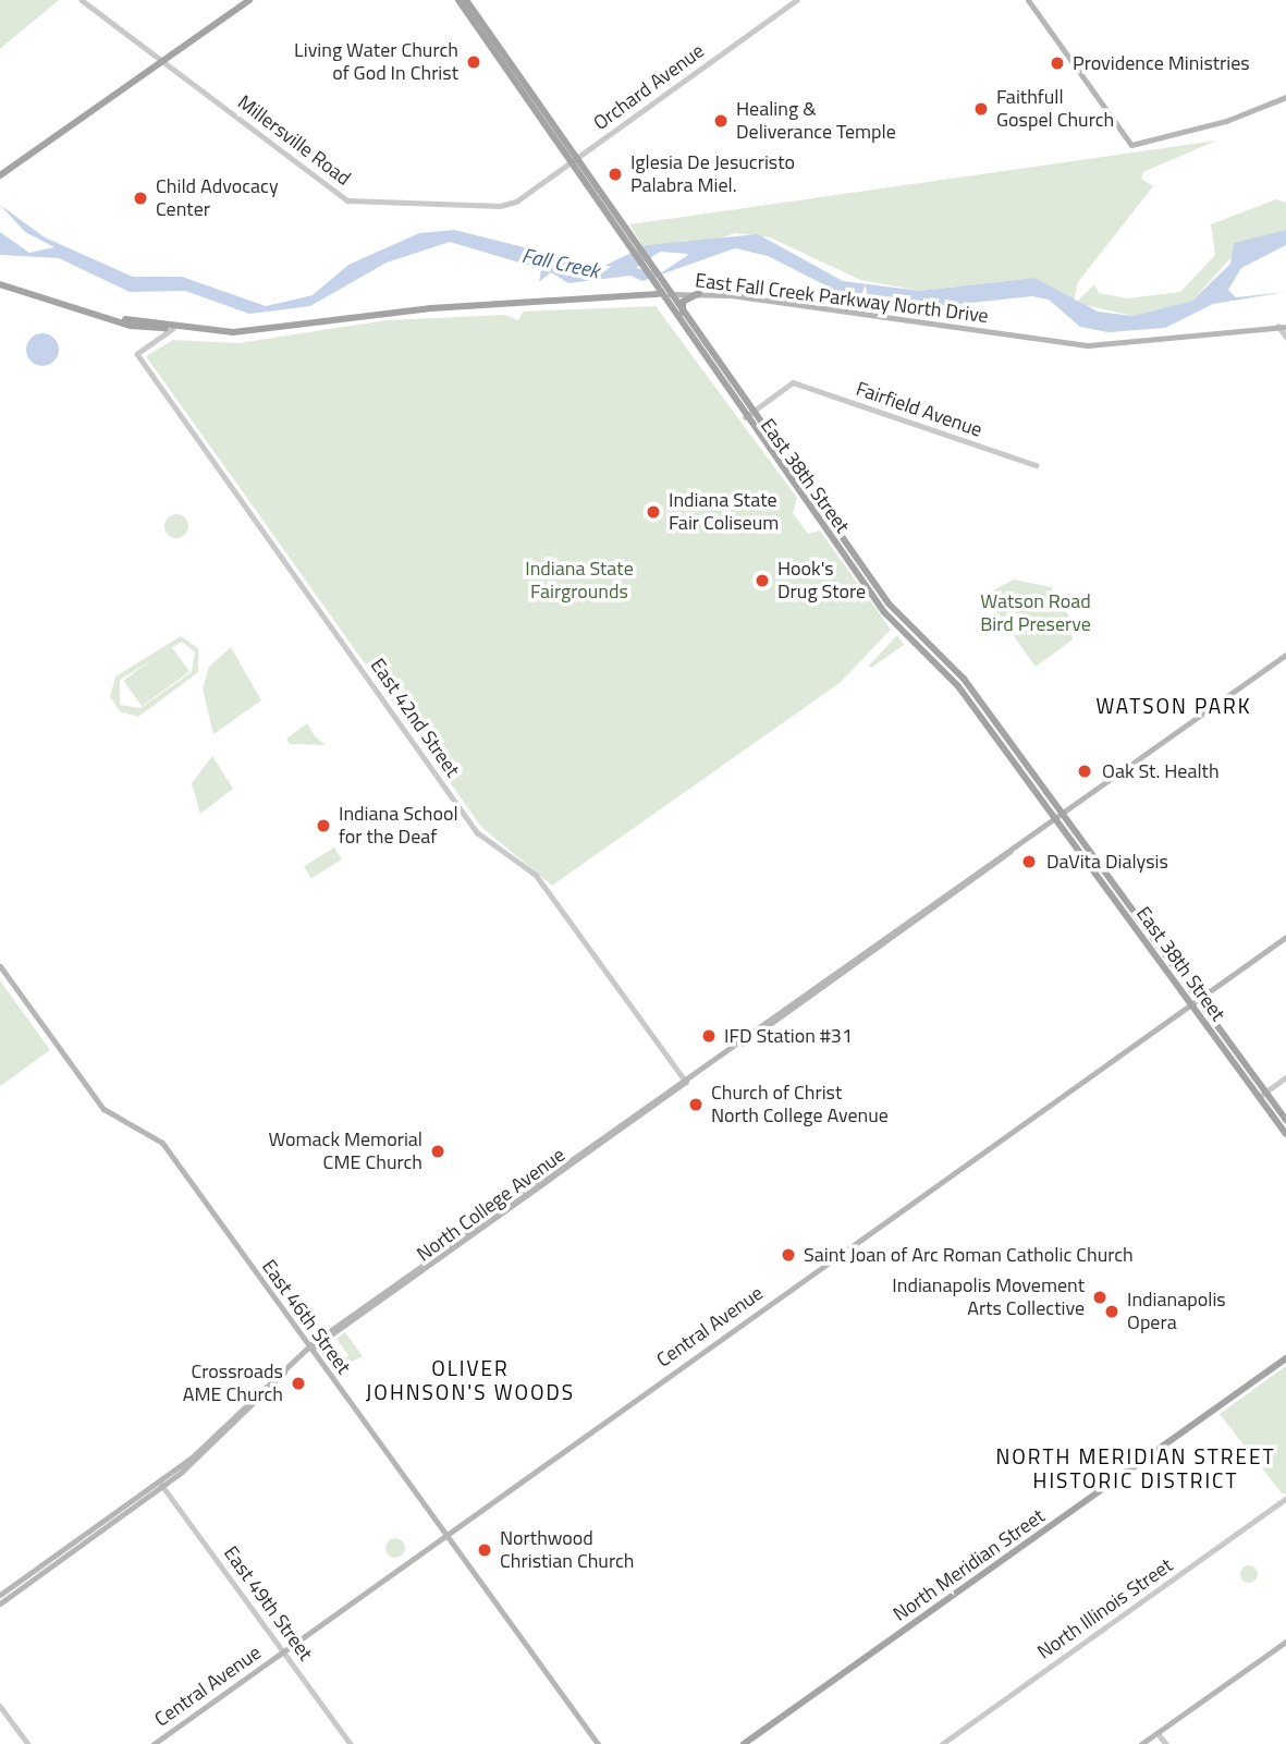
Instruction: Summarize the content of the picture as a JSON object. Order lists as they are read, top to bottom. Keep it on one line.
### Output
{"streets":{"main road":["East Fall Creek Parkway North Drive","East 38th Street","North College Avenue","East 46th Street","Central Avenue","North Meridian Street"],"street":["Orchard Avenue","Millersville Road","Fairfield Avenue","East 42nd Street","East 49th Street","North Illinois Street"]},"crossings":[["Orchard Avenue","Millersville Road"],["Orchard Avenue","East 38th Street"],["East Fall Creek Parkway North Drive","East 38th Street"],["East Fall Creek Parkway North Drive","East 42nd Street"],["Fairfield Avenue","East 38th Street"],["East 38th Street","North College Avenue"],["East 38th Street","Central Avenue"],["East 42nd Street","North College Avenue"],["North College Avenue","East 46th Street"],["North College Avenue","East 49th Street"],["East 46th Street","Central Avenue"],["Central Avenue","East 49th Street"]],"districts":["WATSON PARK","OLIVER JOHNSON'S WOODS","NORTH MERIDIAN STREET HISTORIC DISTRICT"],"water":["Fall Creek"],"parks":["Indiana State Fairgrounds","Watson Road Bird Preserve"],"places":["Living Water Church of God In Christ","Providence Ministries","Faithfull Gospel Church","Healing & Deliverance Temple","Iglesia De Jesucristo Palabra Miel.","Child Advocacy Center","Indiana State Fair Coliseum","Hook's Drug Store","Oak St. Health","Indiana School for the Deaf","DaVita Dialysis","IFD Station #31","Church of Christ North College Avenue","Womack Memorial CME Church","Saint Joan of Arc Roman Catholic Church","Indianapolis Movement Arts Collective","Indianapolis Opera","Crossroads AME Church","Northwood Christian Church"]}
